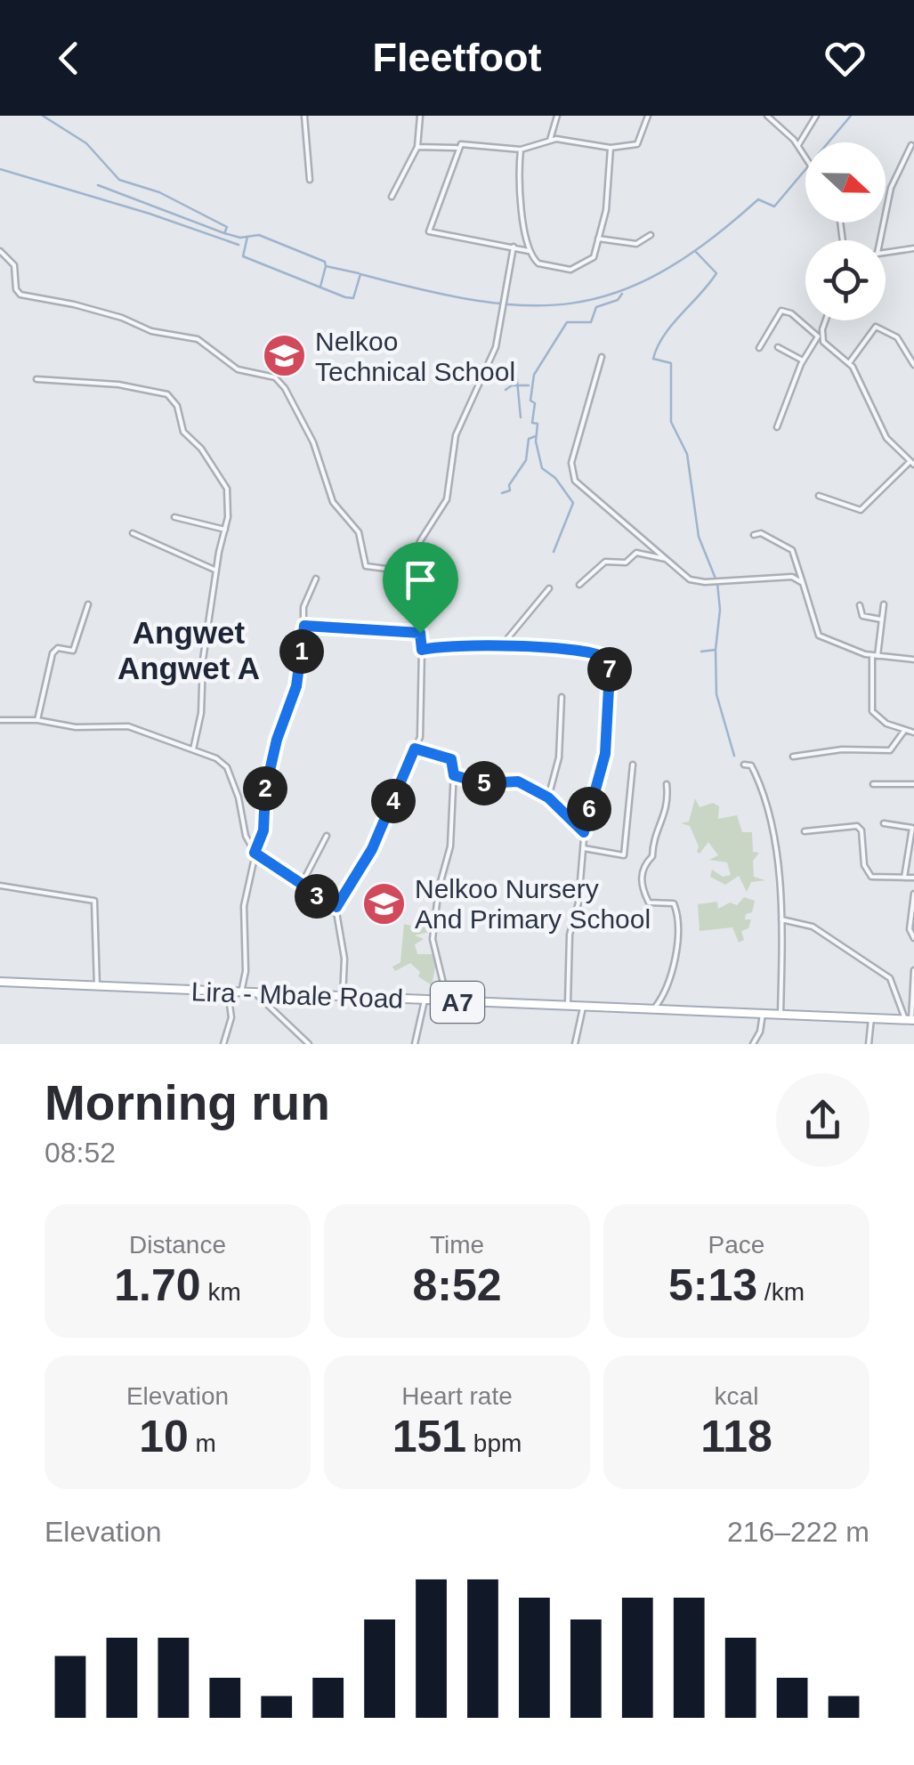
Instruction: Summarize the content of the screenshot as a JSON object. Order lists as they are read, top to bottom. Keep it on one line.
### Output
{"streets":{"main road":["Lira - Mbale Road","A7"]},"districts":["Angwet Angwet A"],"places":{"school or university":["Nelkoo Technical School","Nelkoo Nursery And Primary School"]},"north":"right","page":{"header":"Fleetfoot","pins":["1","7","5","2","4","6","3"],"heading":["Morning run","08:52"],"stats":[["Distance","1.70 km"],["Time","8:52"],["Pace","5:13 /km"],["Elevation","10 m"],["Heart rate","151 bpm"],["kcal","118"]],"chart":["Elevation","216–222 m"]}}
